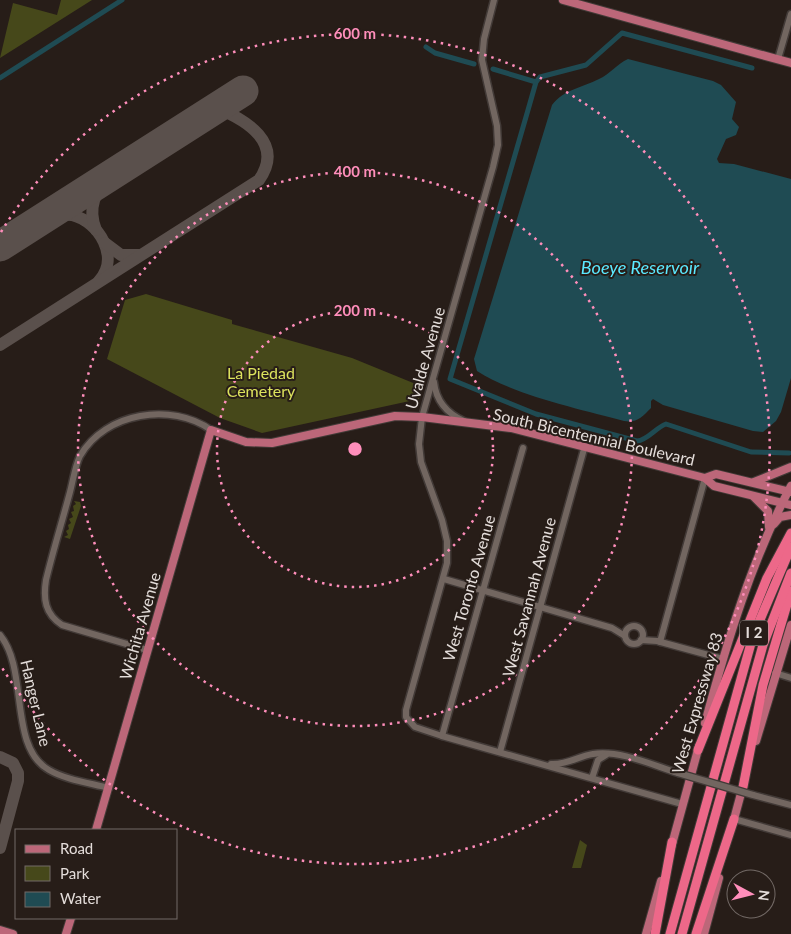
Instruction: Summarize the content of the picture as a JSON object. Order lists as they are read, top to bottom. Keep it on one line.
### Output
{"streets":{"highway":["I 2"],"main road":["South Bicentennial Boulevard","Wichita Avenue","West Expressway 83"],"street":["Uvalde Avenue","West Toronto Avenue","West Savannah Avenue","Hanger Lane"]},"crossings":[["Uvalde Avenue","South Bicentennial Boulevard"],["Uvalde Avenue","West Toronto Avenue"],["South Bicentennial Boulevard","West Savannah Avenue"],["South Bicentennial Boulevard","Wichita Avenue"],["South Bicentennial Boulevard","West Expressway 83"],["Wichita Avenue","Hanger Lane"]],"water":["Boeye Reservoir"],"parks":["La Piedad Cemetery"],"legend":["Road","Park","Water"],"north":"right","rings":["600 m","400 m","200 m"]}
